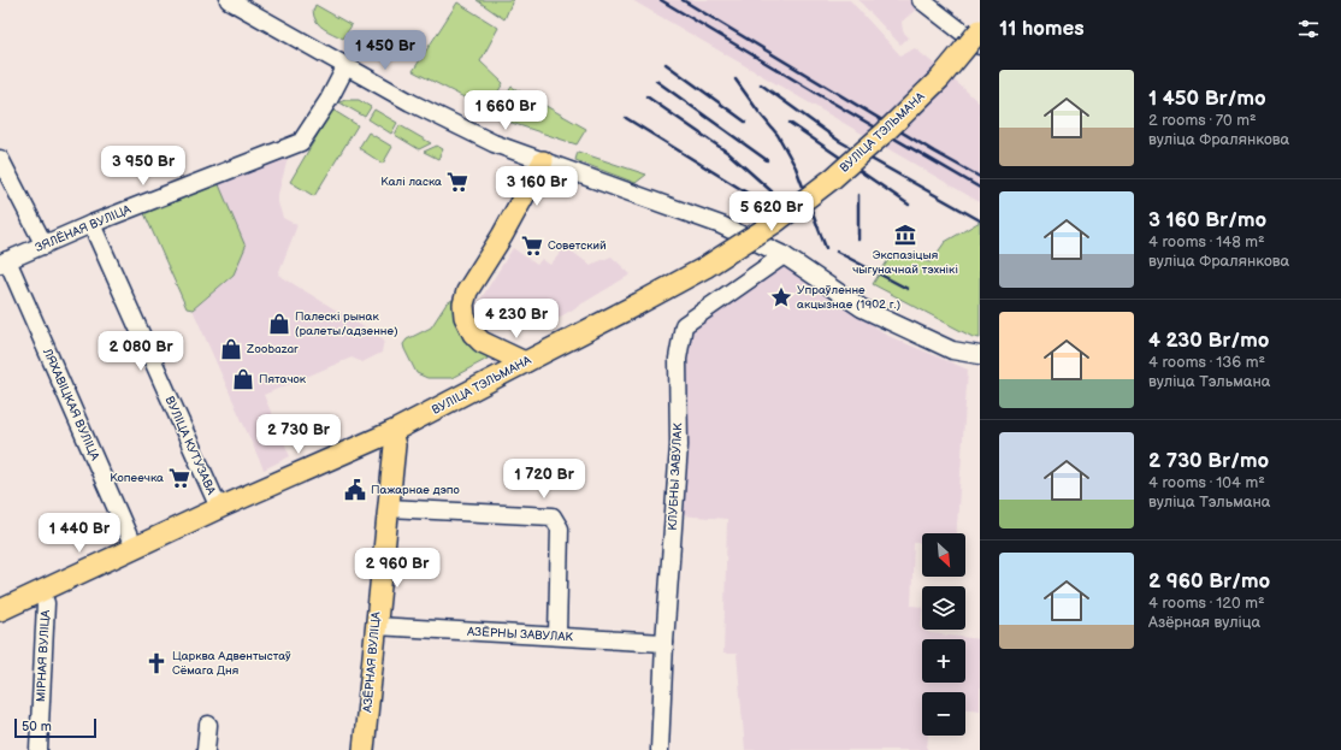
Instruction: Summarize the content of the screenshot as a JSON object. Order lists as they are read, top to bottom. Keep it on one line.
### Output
{"streets":{"main road":["ВУЛІЦА ТЭЛЬМАНА","АЗЁРНАЯ ВУЛІЦА"],"street":["ЗЯЛЁНАЯ ВУЛІЦА","ЛЯХАВІЦКАЯ ВУЛІЦА","ВУЛІЦА КУТУЗАВА","КЛУБНЫ ЗАВУЛАК","АЗЁРНЫ ЗАВУЛАК","МІРНАЯ ВУЛІЦА"]},"crossings":[["ВУЛІЦА ТЭЛЬМАНА","ЛЯХАВІЦКАЯ ВУЛІЦА"],["ВУЛІЦА ТЭЛЬМАНА","ВУЛІЦА КУТУЗАВА"],["ВУЛІЦА ТЭЛЬМАНА","МІРНАЯ ВУЛІЦА"],["ВУЛІЦА ТЭЛЬМАНА","АЗЁРНАЯ ВУЛІЦА"],["ЗЯЛЁНАЯ ВУЛІЦА","ЛЯХАВІЦКАЯ ВУЛІЦА"],["ЗЯЛЁНАЯ ВУЛІЦА","ВУЛІЦА КУТУЗАВА"],["КЛУБНЫ ЗАВУЛАК","АЗЁРНЫ ЗАВУЛАК"],["АЗЁРНЫ ЗАВУЛАК","АЗЁРНАЯ ВУЛІЦА"]],"places":{"supermarket":["Калі ласка","Советский","Копеечка"],"museum":["Экспазіцыя чыгуначнай тэхнікі"],"place":["Упраўленне акцызнае (1902 г.)"],"shop":["Палескі рынак (ралеты/адзенне)","Zoobazar","Пятачок"],"public building":["Пажарнае дэпо"],"church":["Царква Адвентыстаў Сёмага Дня"]},"scale_bar":"50 m","north":"bottom right","page":{"heading":"11 homes","price":["1 450 Br","1 660 Br","3 950 Br","3 160 Br","5 620 Br","4 230 Br","2 080 Br","2 730 Br","1 720 Br","1 440 Br","2 960 Br"],"list":[{"name":"1 450 Br/mo","note":"2 rooms · 70 m² · вуліца Фралянкова"},{"name":"3 160 Br/mo","note":"4 rooms · 148 m² · вуліца Фралянкова"},{"name":"4 230 Br/mo","note":"4 rooms · 136 m² · вуліца Тэльмана"},{"name":"2 730 Br/mo","note":"4 rooms · 104 m² · вуліца Тэльмана"},{"name":"2 960 Br/mo","note":"4 rooms · 120 m² · Азёрная вуліца"}],"map_buttons":["+","−"],"scale":"50 m"}}
